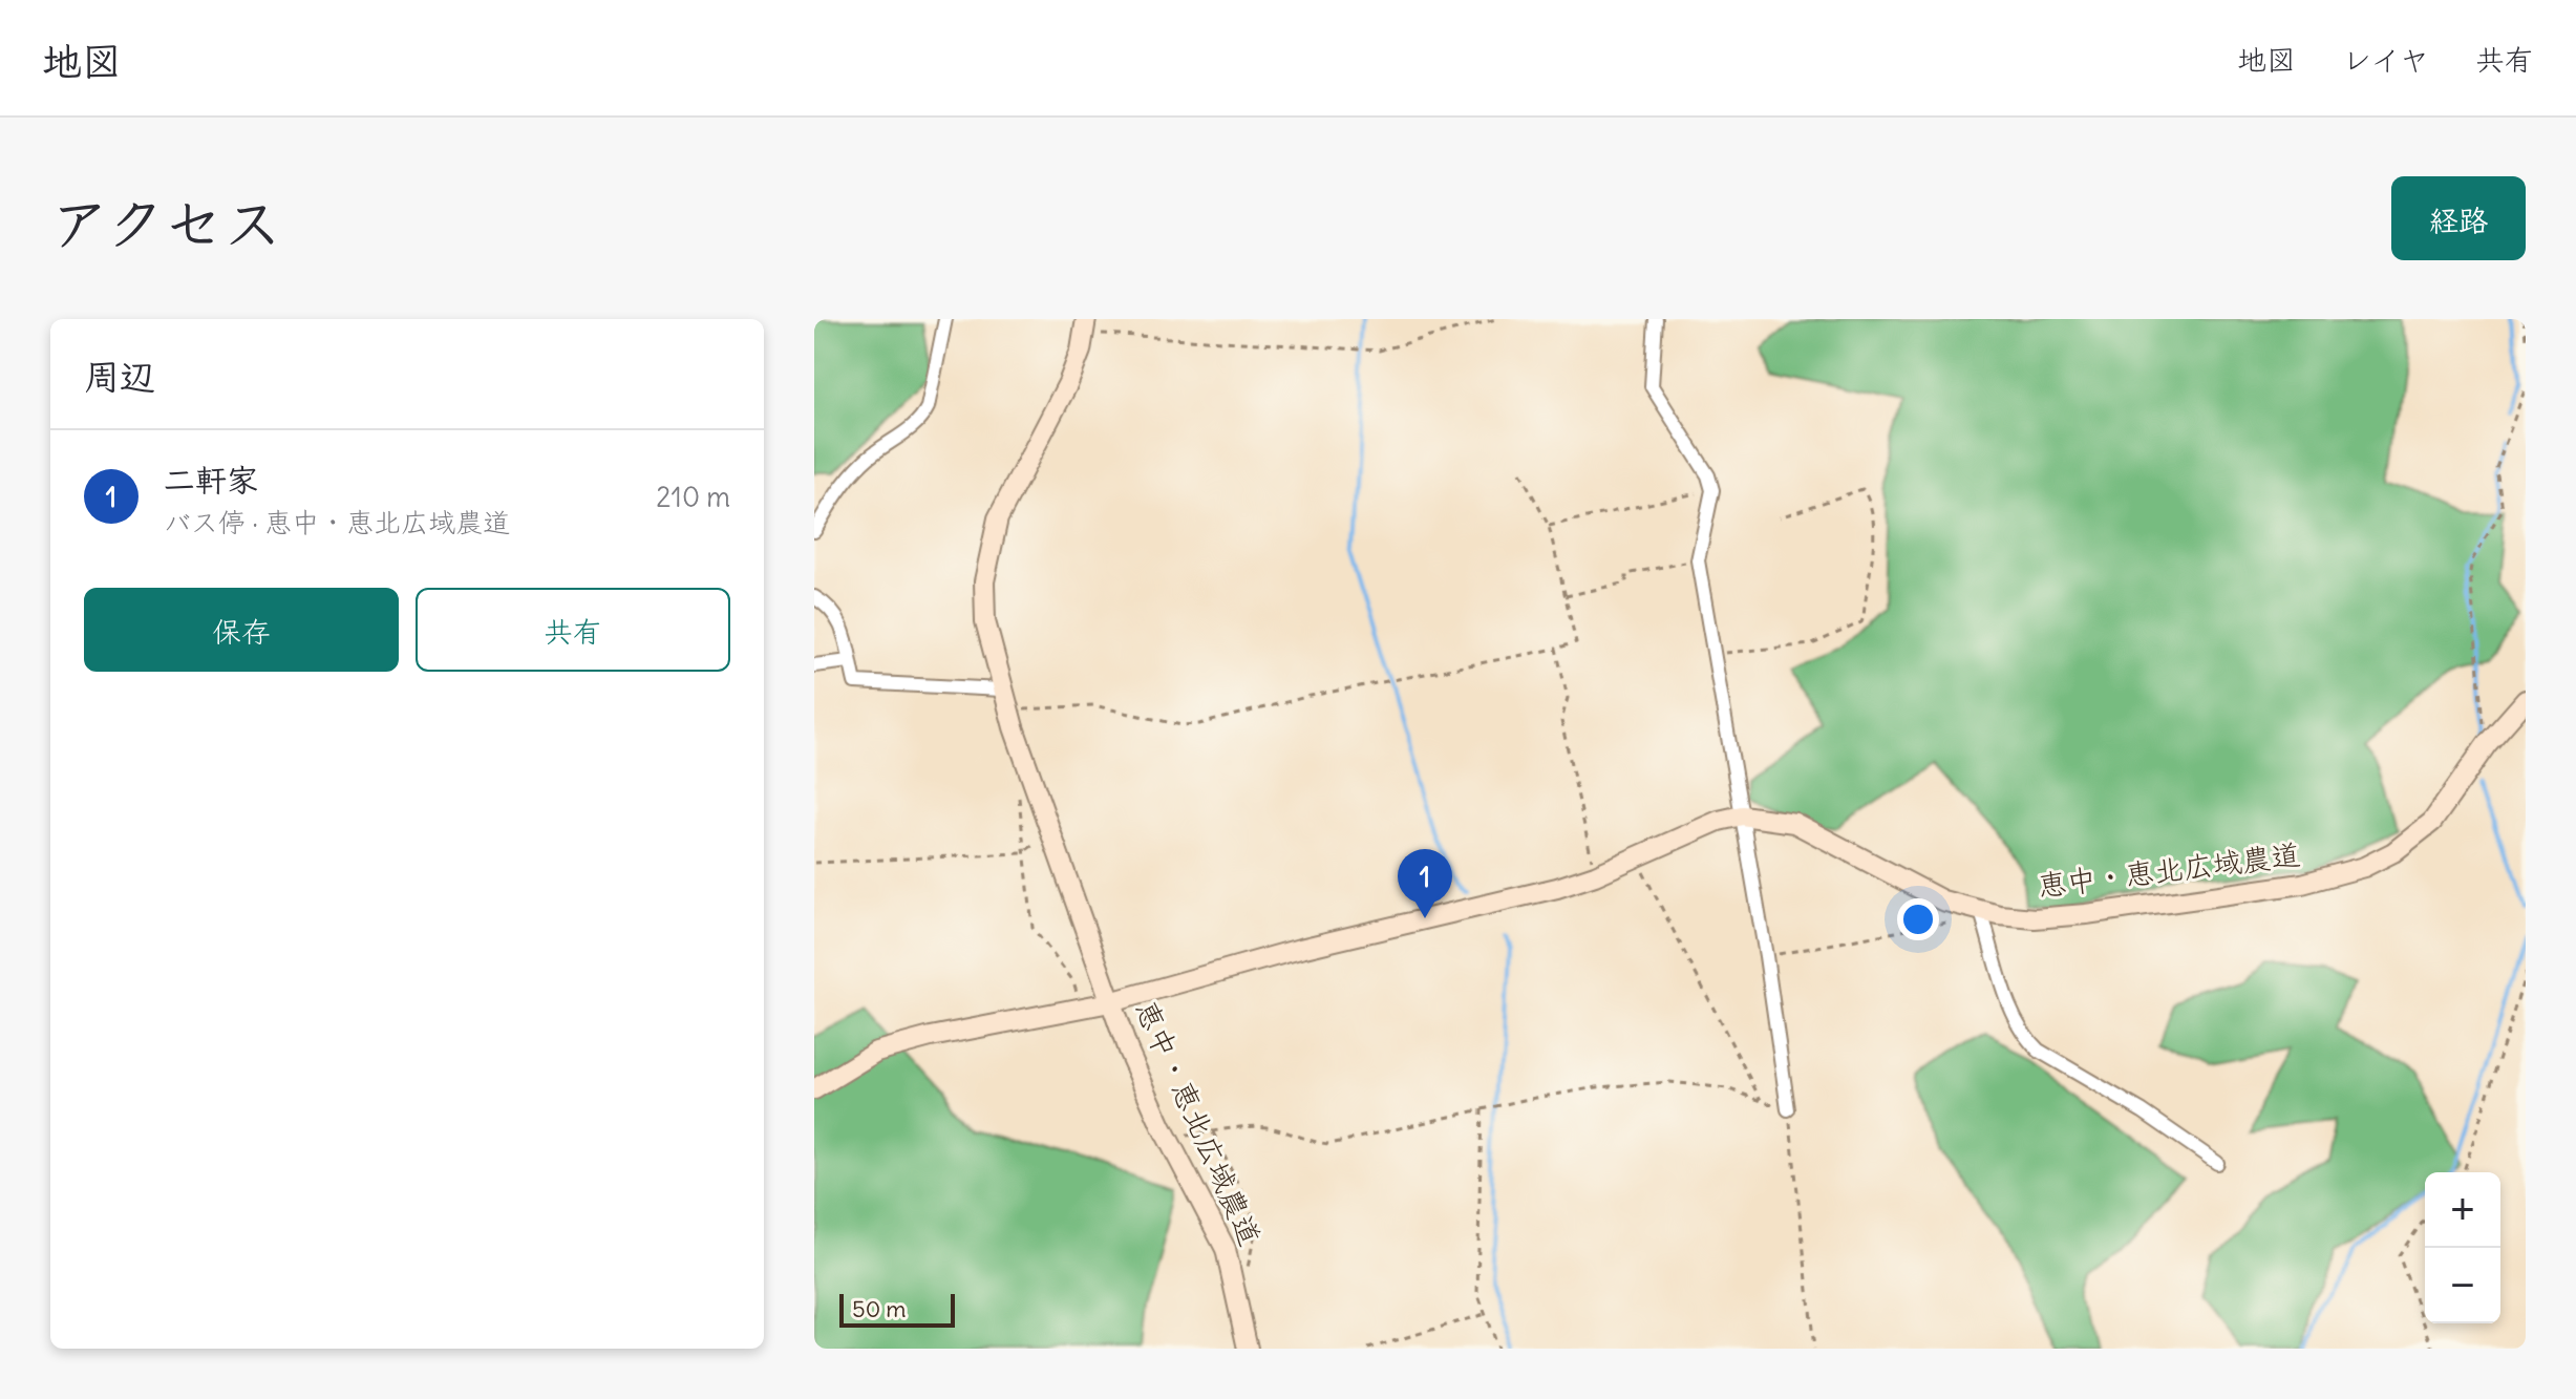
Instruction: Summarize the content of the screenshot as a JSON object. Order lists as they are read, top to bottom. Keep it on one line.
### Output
{"streets":{"street":["恵中・恵北広域農道"]},"scale_bar":"50 m","page":{"header":"地図","nav":["地図","レイヤ","共有"],"title":"アクセス","buttons":["経路",["保存","共有"]],"heading":"周辺","list":[{"mark":"1","name":"二軒家","note":"バス停 · 恵中・恵北広域農道","value":"210 m"}],"pins":"1","map_buttons":["+","−"],"scale":"50 m"}}
